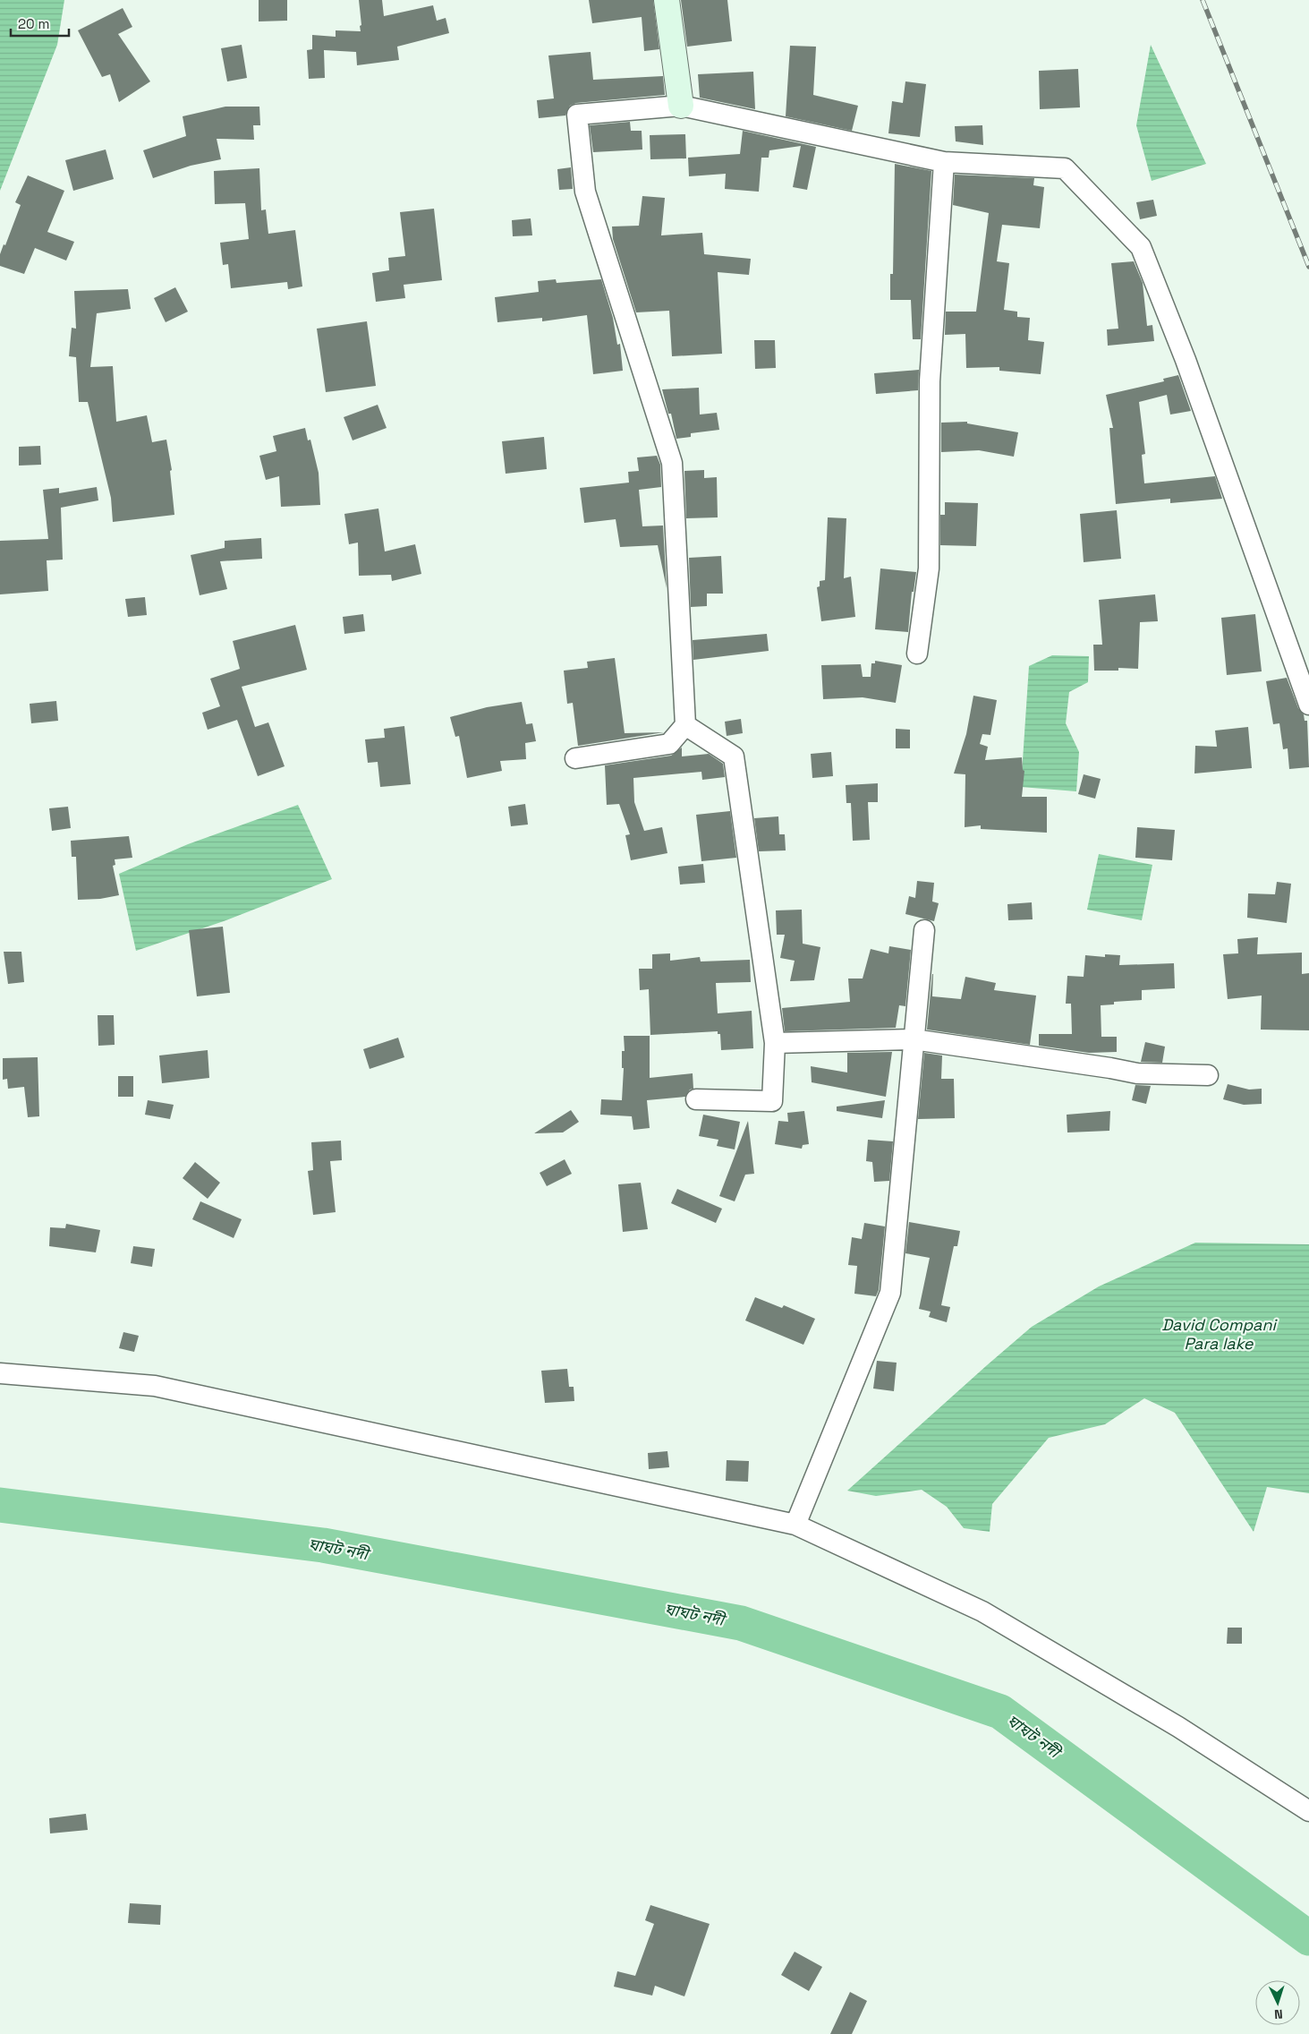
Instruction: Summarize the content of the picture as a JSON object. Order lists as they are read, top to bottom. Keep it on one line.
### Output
{"water":["David Compani Para lake","ঘাঘট নদী"],"scale_bar":"20 m","north":"bottom"}
